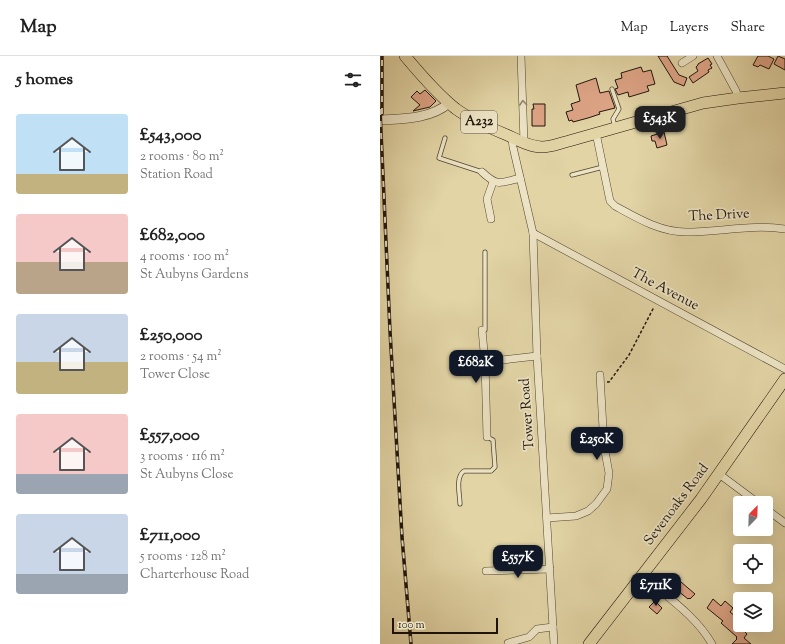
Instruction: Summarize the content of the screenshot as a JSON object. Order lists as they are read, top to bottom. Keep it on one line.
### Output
{"streets":{"main road":["A232","Sevenoaks Road"],"street":["The Drive","The Avenue","Tower Road"]},"crossings":[["A232","The Drive"],["A232","Tower Road"],["The Avenue","Tower Road"]],"scale_bar":"100 m","north":"top right","page":{"header":"Map","nav":["Map","Layers","Share"],"heading":"5 homes","list":[{"name":"£543,000","note":"2 rooms · 80 m² · Station Road"},{"name":"£682,000","note":"4 rooms · 100 m² · St Aubyns Gardens"},{"name":"£250,000","note":"2 rooms · 54 m² · Tower Close"},{"name":"£557,000","note":"3 rooms · 116 m² · St Aubyns Close"},{"name":"£711,000","note":"5 rooms · 128 m² · Charterhouse Road"}],"price":["£543K","£682K","£250K","£557K","£711K"],"scale":"100 m"}}
